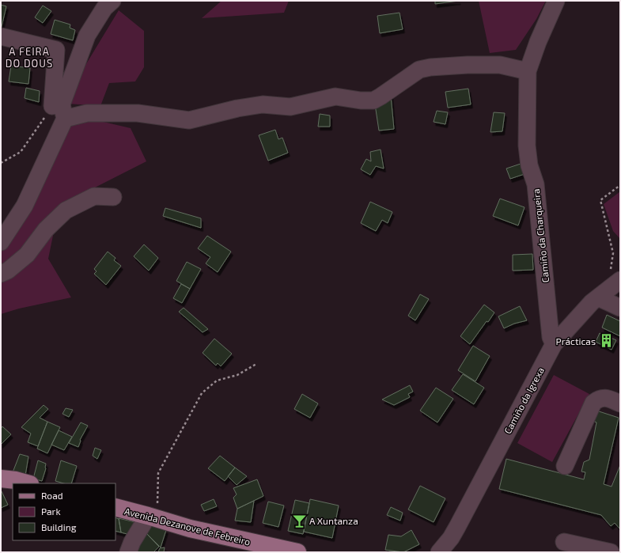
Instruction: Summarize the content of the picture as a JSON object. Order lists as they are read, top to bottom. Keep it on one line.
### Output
{"streets":{"main road":["Avenida Dezanove de Febreiro"],"street":["Camiño da Charqueira","Camiño da Igrexa"]},"crossings":[["Camiño da Charqueira","Camiño da Igrexa"]],"districts":["A FEIRA DO DOUS"],"places":{"building":["Prácticas"],"bar":["A Xuntanza"]},"legend":["Road","Park","Building"]}
